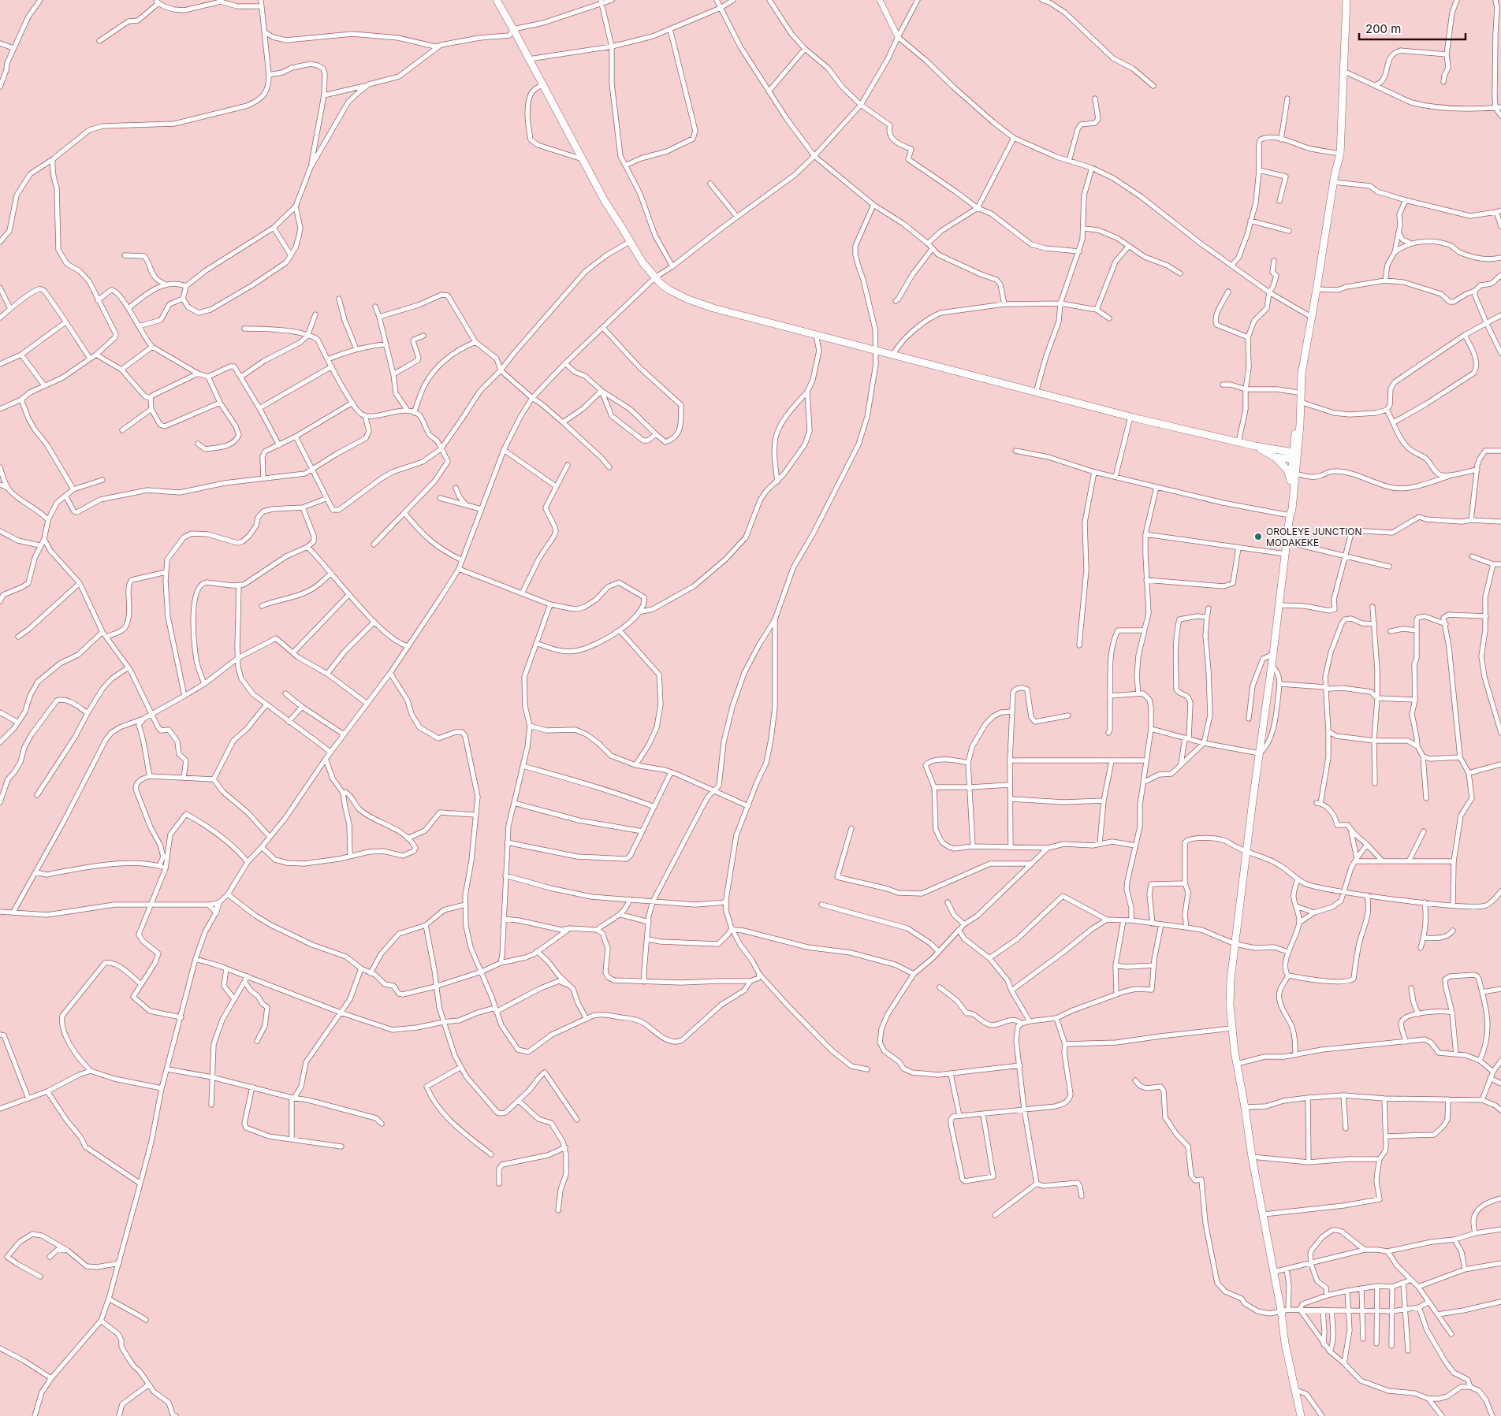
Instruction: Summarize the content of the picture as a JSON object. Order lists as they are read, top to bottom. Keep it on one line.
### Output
{"places":["OROLEYE JUNCTION MODAKEKE"],"scale_bar":"200 m"}
